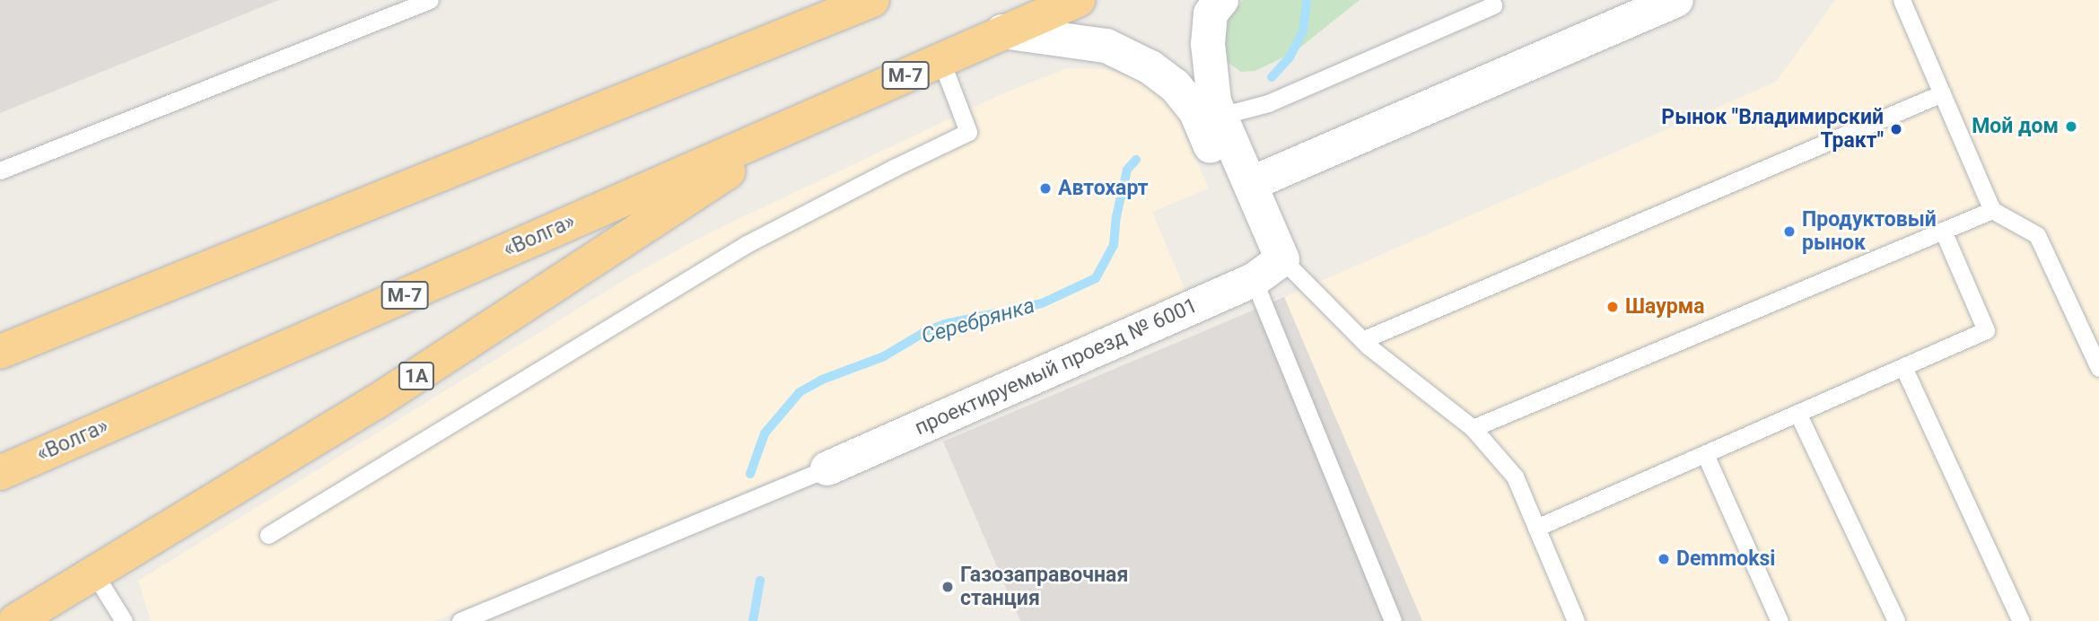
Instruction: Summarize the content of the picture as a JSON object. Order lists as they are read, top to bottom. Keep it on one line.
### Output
{"streets":{"highway":["М-7","«Волга»","1A"],"street":["проектируемый проезд № 6001"]},"crossings":[["«Волга»","1A"]],"water":["Серебрянка"],"places":["Мой дом","Рынок \"Владимирский Тракт\"","Автохарт","Продуктовый рынок","Шаурма","Demmoksi","Газозаправочная станция"]}
